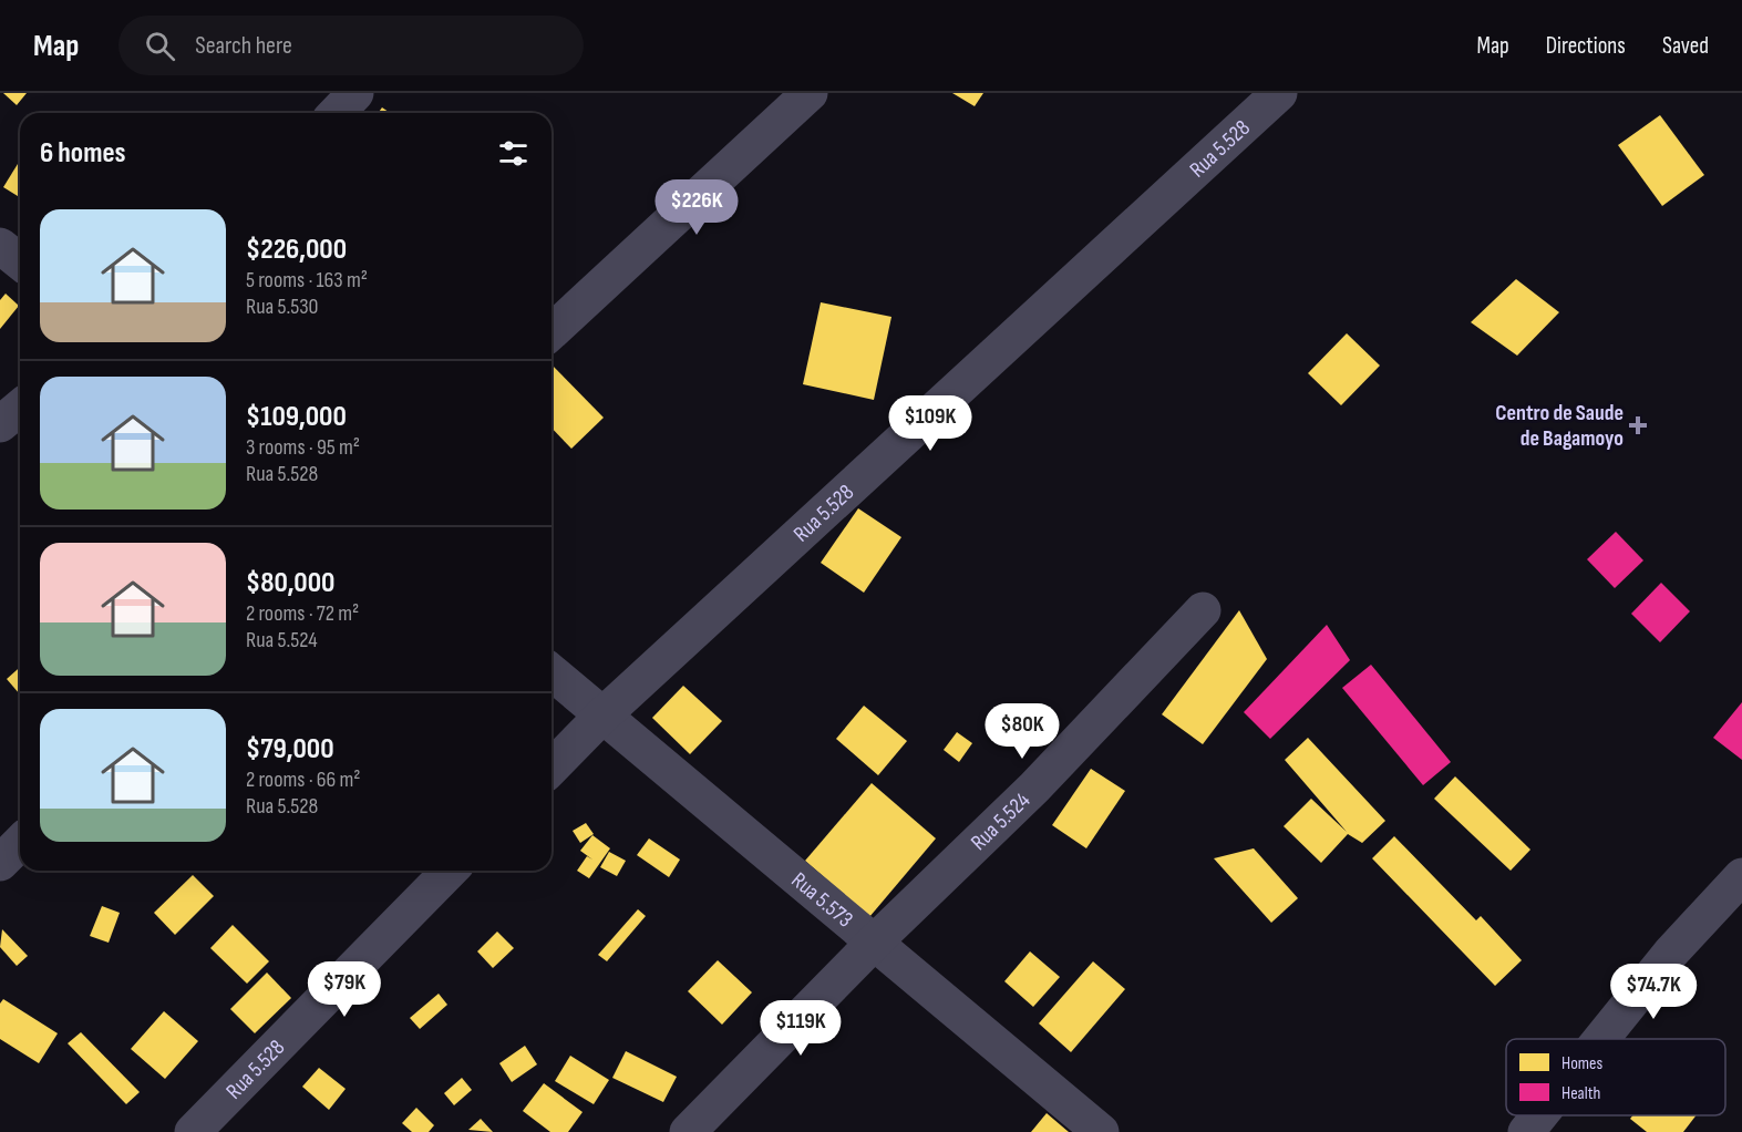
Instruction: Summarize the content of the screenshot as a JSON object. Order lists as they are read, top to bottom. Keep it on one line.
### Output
{"streets":{"street":["Rua 5.528","Rua 5.524","Rua 5.573"]},"crossings":[["Rua 5.528","Rua 5.573"],["Rua 5.524","Rua 5.573"]],"places":{"health":["Centro de Saude de Bagamoyo"]},"legend":["Homes","Health"],"page":{"header":"Map","search":"Search here","nav":["Map","Directions","Saved"],"heading":"6 homes","price":["$226K","$109K","$80K","$79K","$74.7K","$119K"],"list":[{"name":"$226,000","note":"5 rooms · 163 m² · Rua 5.530"},{"name":"$109,000","note":"3 rooms · 95 m² · Rua 5.528"},{"name":"$80,000","note":"2 rooms · 72 m² · Rua 5.524"},{"name":"$79,000","note":"2 rooms · 66 m² · Rua 5.528"}]}}
